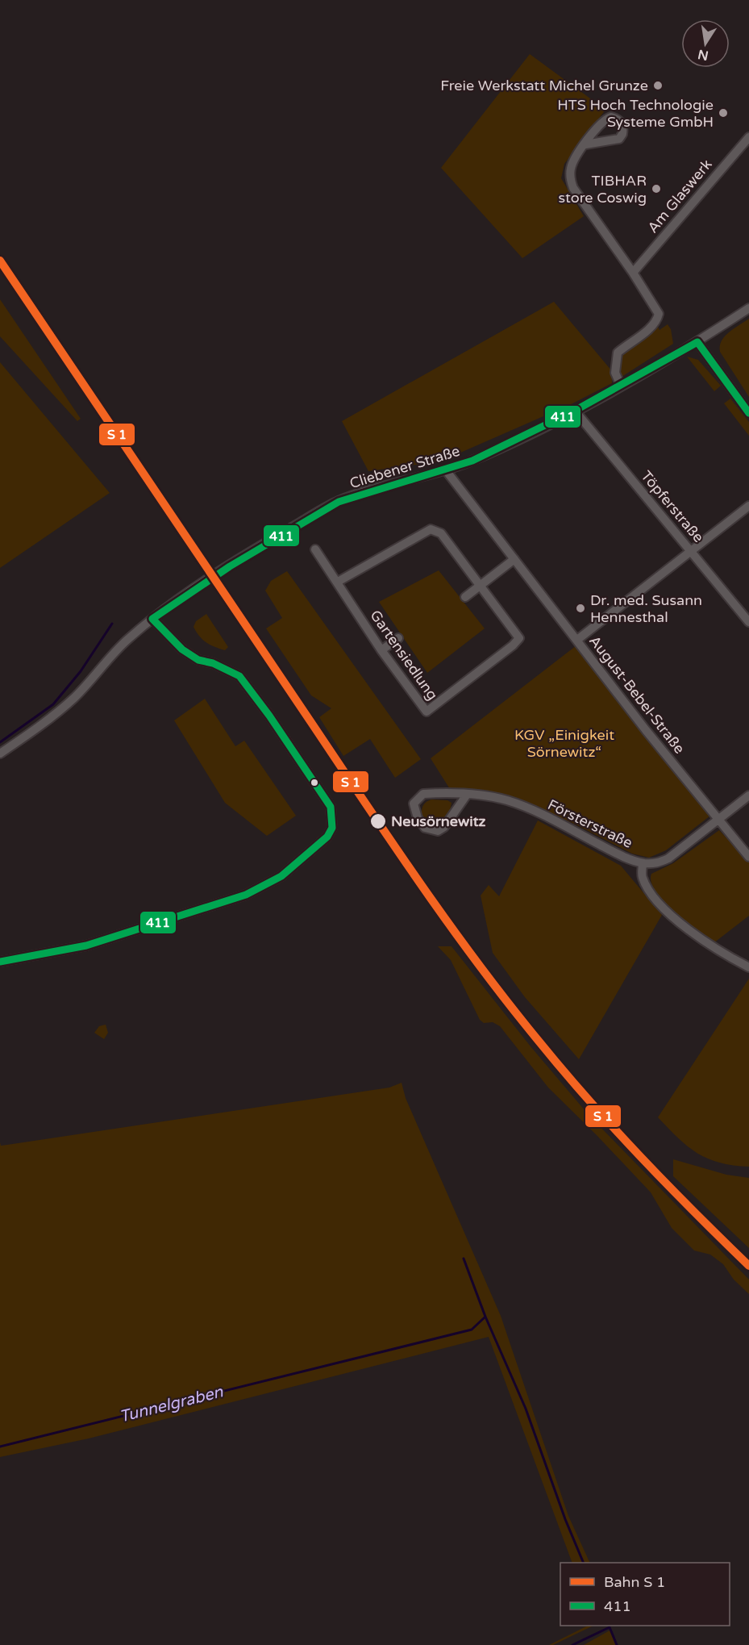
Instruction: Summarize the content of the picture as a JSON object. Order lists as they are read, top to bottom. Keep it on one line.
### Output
{"streets":{"street":["Am Glaswerk","Cliebener Straße","Töpferstraße","Gartensiedlung","August-Bebel-Straße","Försterstraße"]},"crossings":[["Cliebener Straße","Töpferstraße"],["Cliebener Straße","August-Bebel-Straße"],["August-Bebel-Straße","Försterstraße"]],"water":["Tunnelgraben"],"parks":["KGV „Einigkeit Sörnewitz“"],"places":["Freie Werkstatt Michel Grunze","HTS Hoch Technologie Systeme GmbH","TIBHAR store Coswig","Dr. med. Susann Hennesthal","Neusörnewitz"],"lines":["transit line 411"],"legend":["Bahn S 1","411"],"north":"bottom"}
